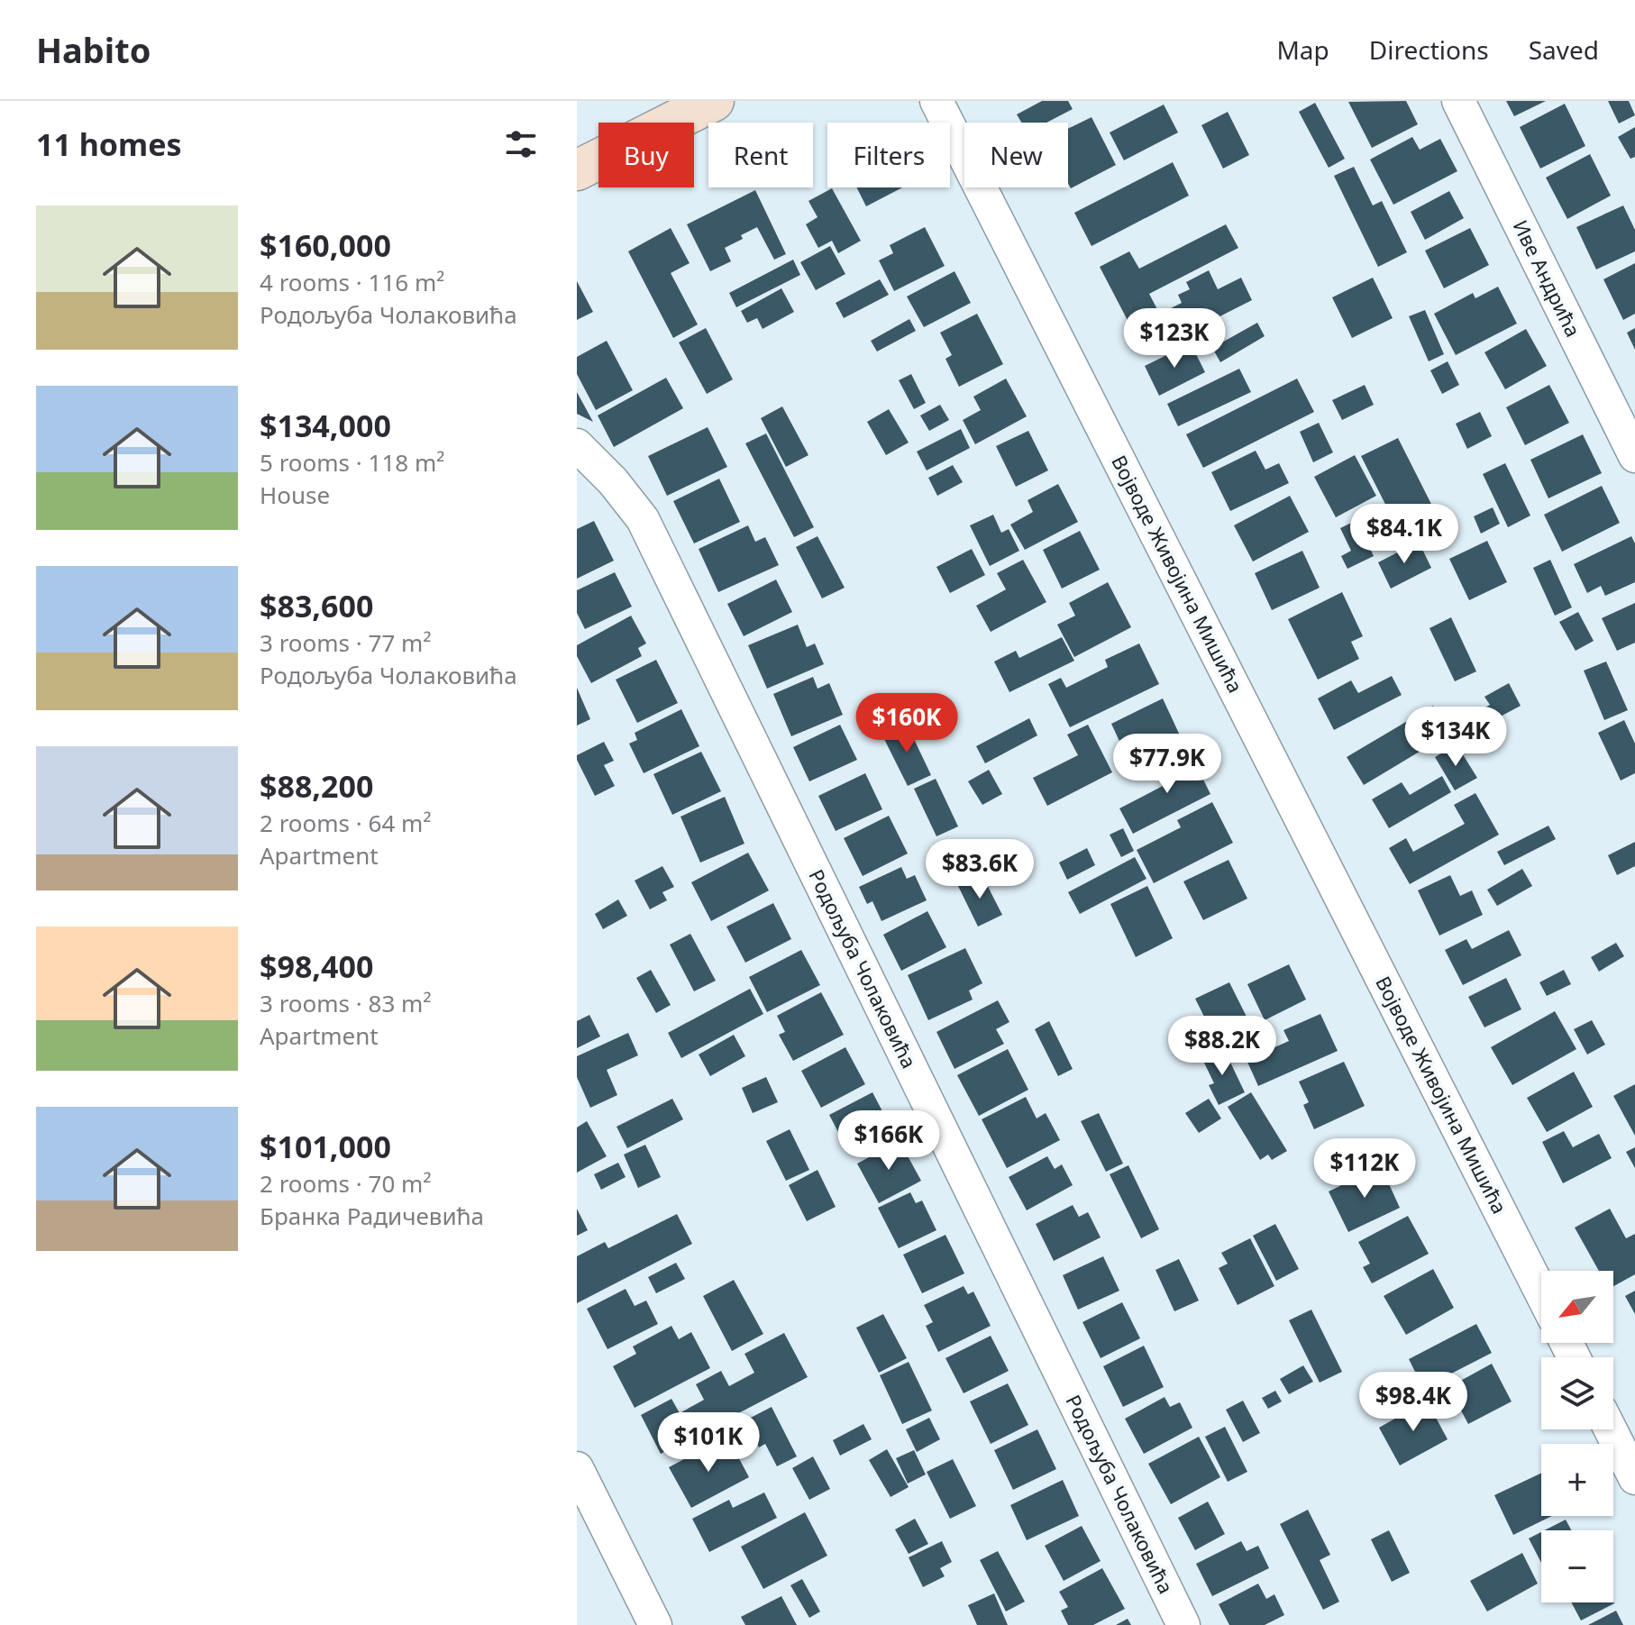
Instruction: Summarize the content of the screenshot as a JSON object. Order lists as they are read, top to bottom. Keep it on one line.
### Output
{"streets":{"street":["Иве Андрића","Војводе Живојина Мишића","Родољуба Чолаковића"]},"north":"bottom left","page":{"header":"Habito","nav":["Map","Directions","Saved"],"heading":"11 homes","chip":["Buy","Rent","Filters","New"],"list":[{"name":"$160,000","note":"4 rooms · 116 m² · Родољуба Чолаковића"},{"name":"$134,000","note":"5 rooms · 118 m² · House"},{"name":"$83,600","note":"3 rooms · 77 m² · Родољуба Чолаковића"},{"name":"$88,200","note":"2 rooms · 64 m² · Apartment"},{"name":"$98,400","note":"3 rooms · 83 m² · Apartment"},{"name":"$101,000","note":"2 rooms · 70 m² · Бранка Радичевића"}],"price":["$123K","$84.1K","$160K","$134K","$77.9K","$83.6K","$88.2K","$166K","$112K","$98.4K","$101K"],"map_buttons":["+","−"]}}
